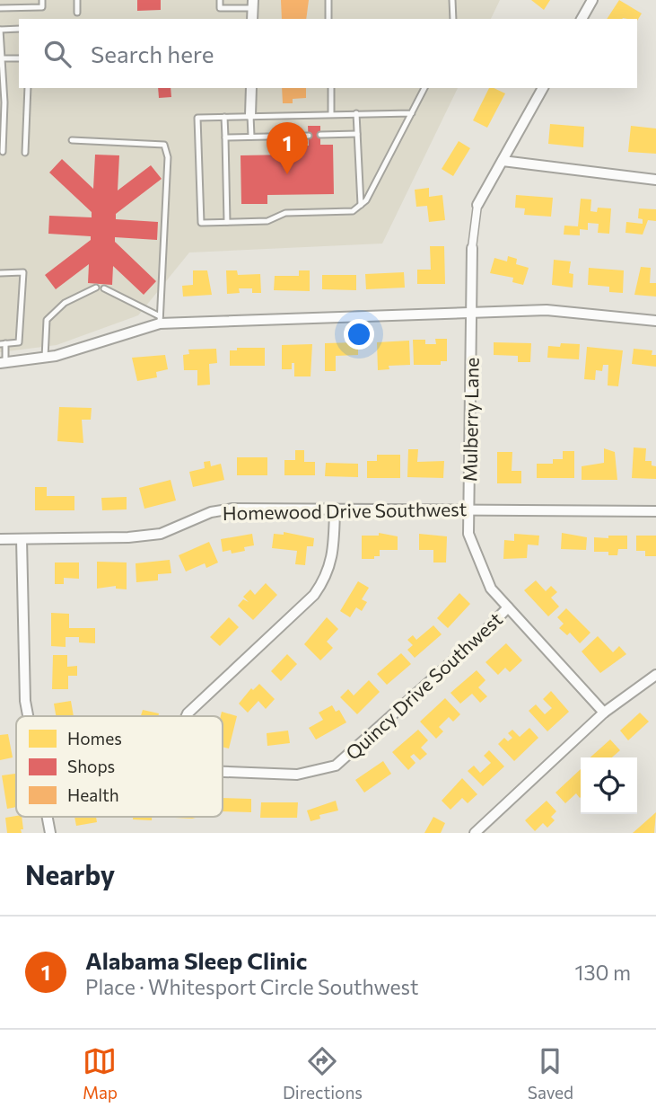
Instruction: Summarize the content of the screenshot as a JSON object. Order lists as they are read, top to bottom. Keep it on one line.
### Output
{"streets":{"street":["Mulberry Lane","Homewood Drive Southwest","Quincy Drive Southwest"]},"crossings":[["Mulberry Lane","Homewood Drive Southwest"],["Mulberry Lane","Quincy Drive Southwest"]],"legend":["Homes","Shops","Health"],"page":{"search":"Search here","pins":"1","heading":"Nearby","list":[{"mark":"1","name":"Alabama Sleep Clinic","note":"Place · Whitesport Circle Southwest","value":"130 m"}],"nav":["Map","Directions","Saved"]}}
